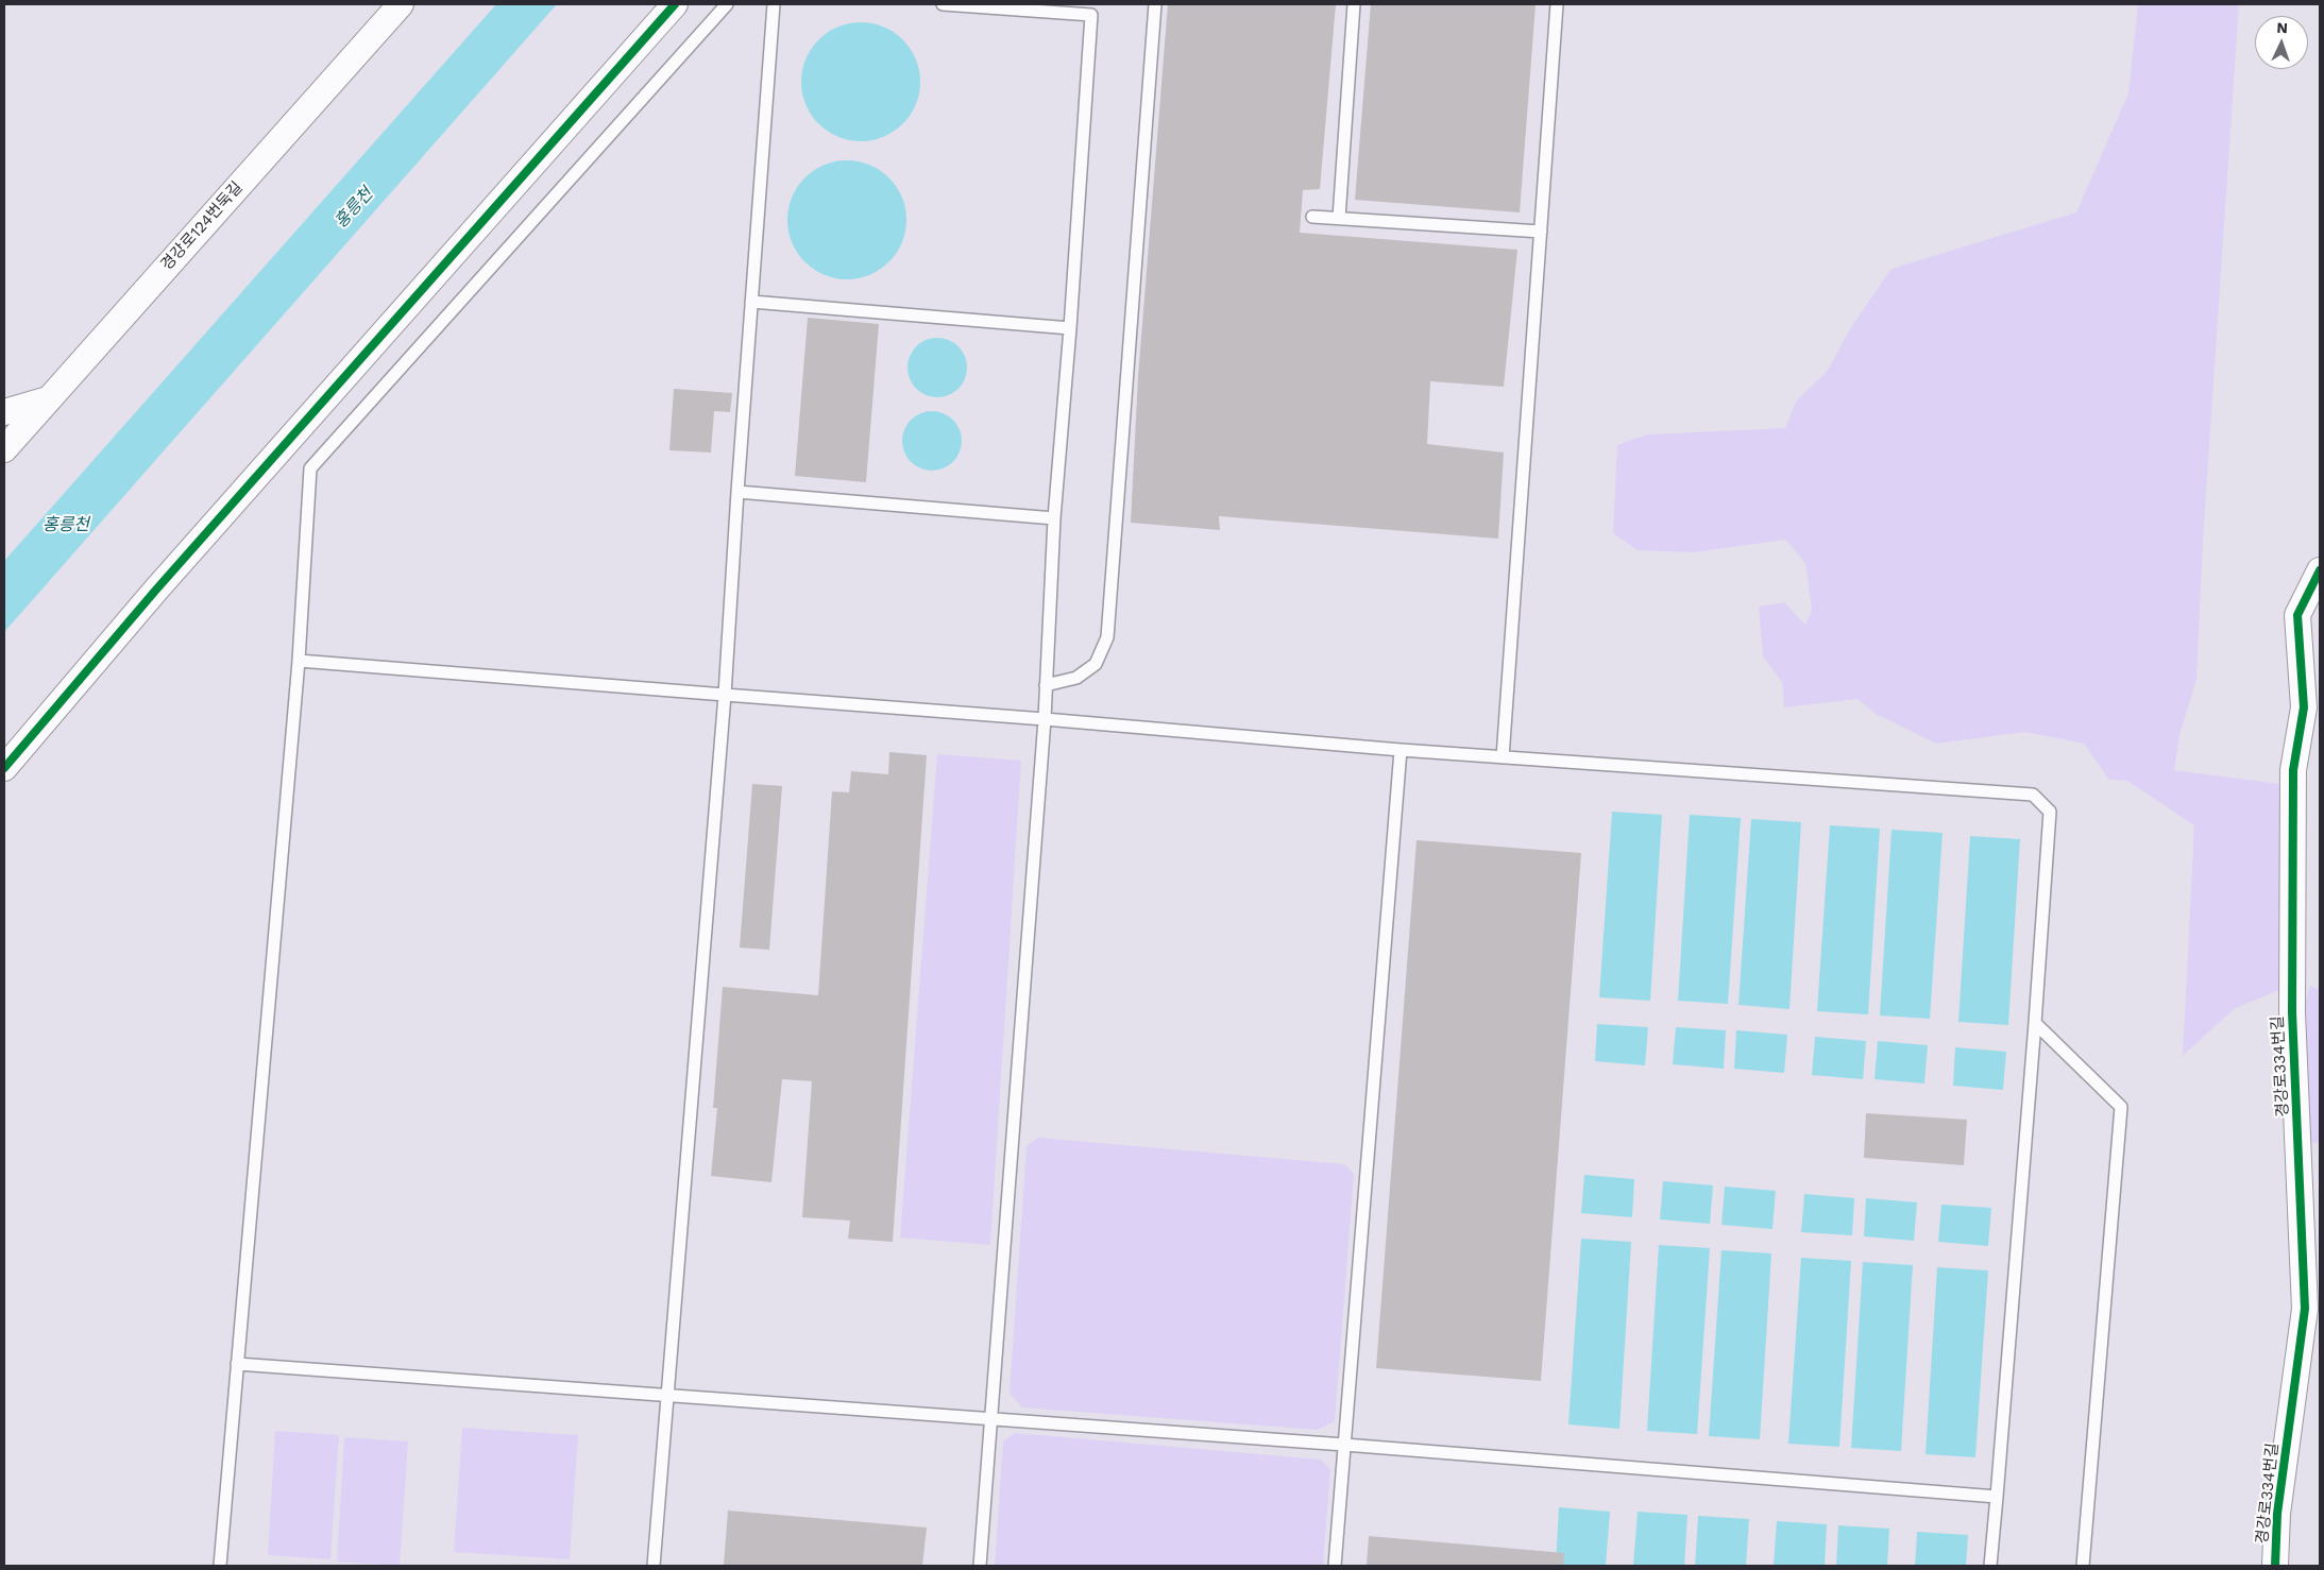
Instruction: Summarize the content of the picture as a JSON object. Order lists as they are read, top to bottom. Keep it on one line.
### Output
{"streets":{"street":["경강로124번둑길","경강로334번길"]},"water":["홍릉천"],"north":"top"}
